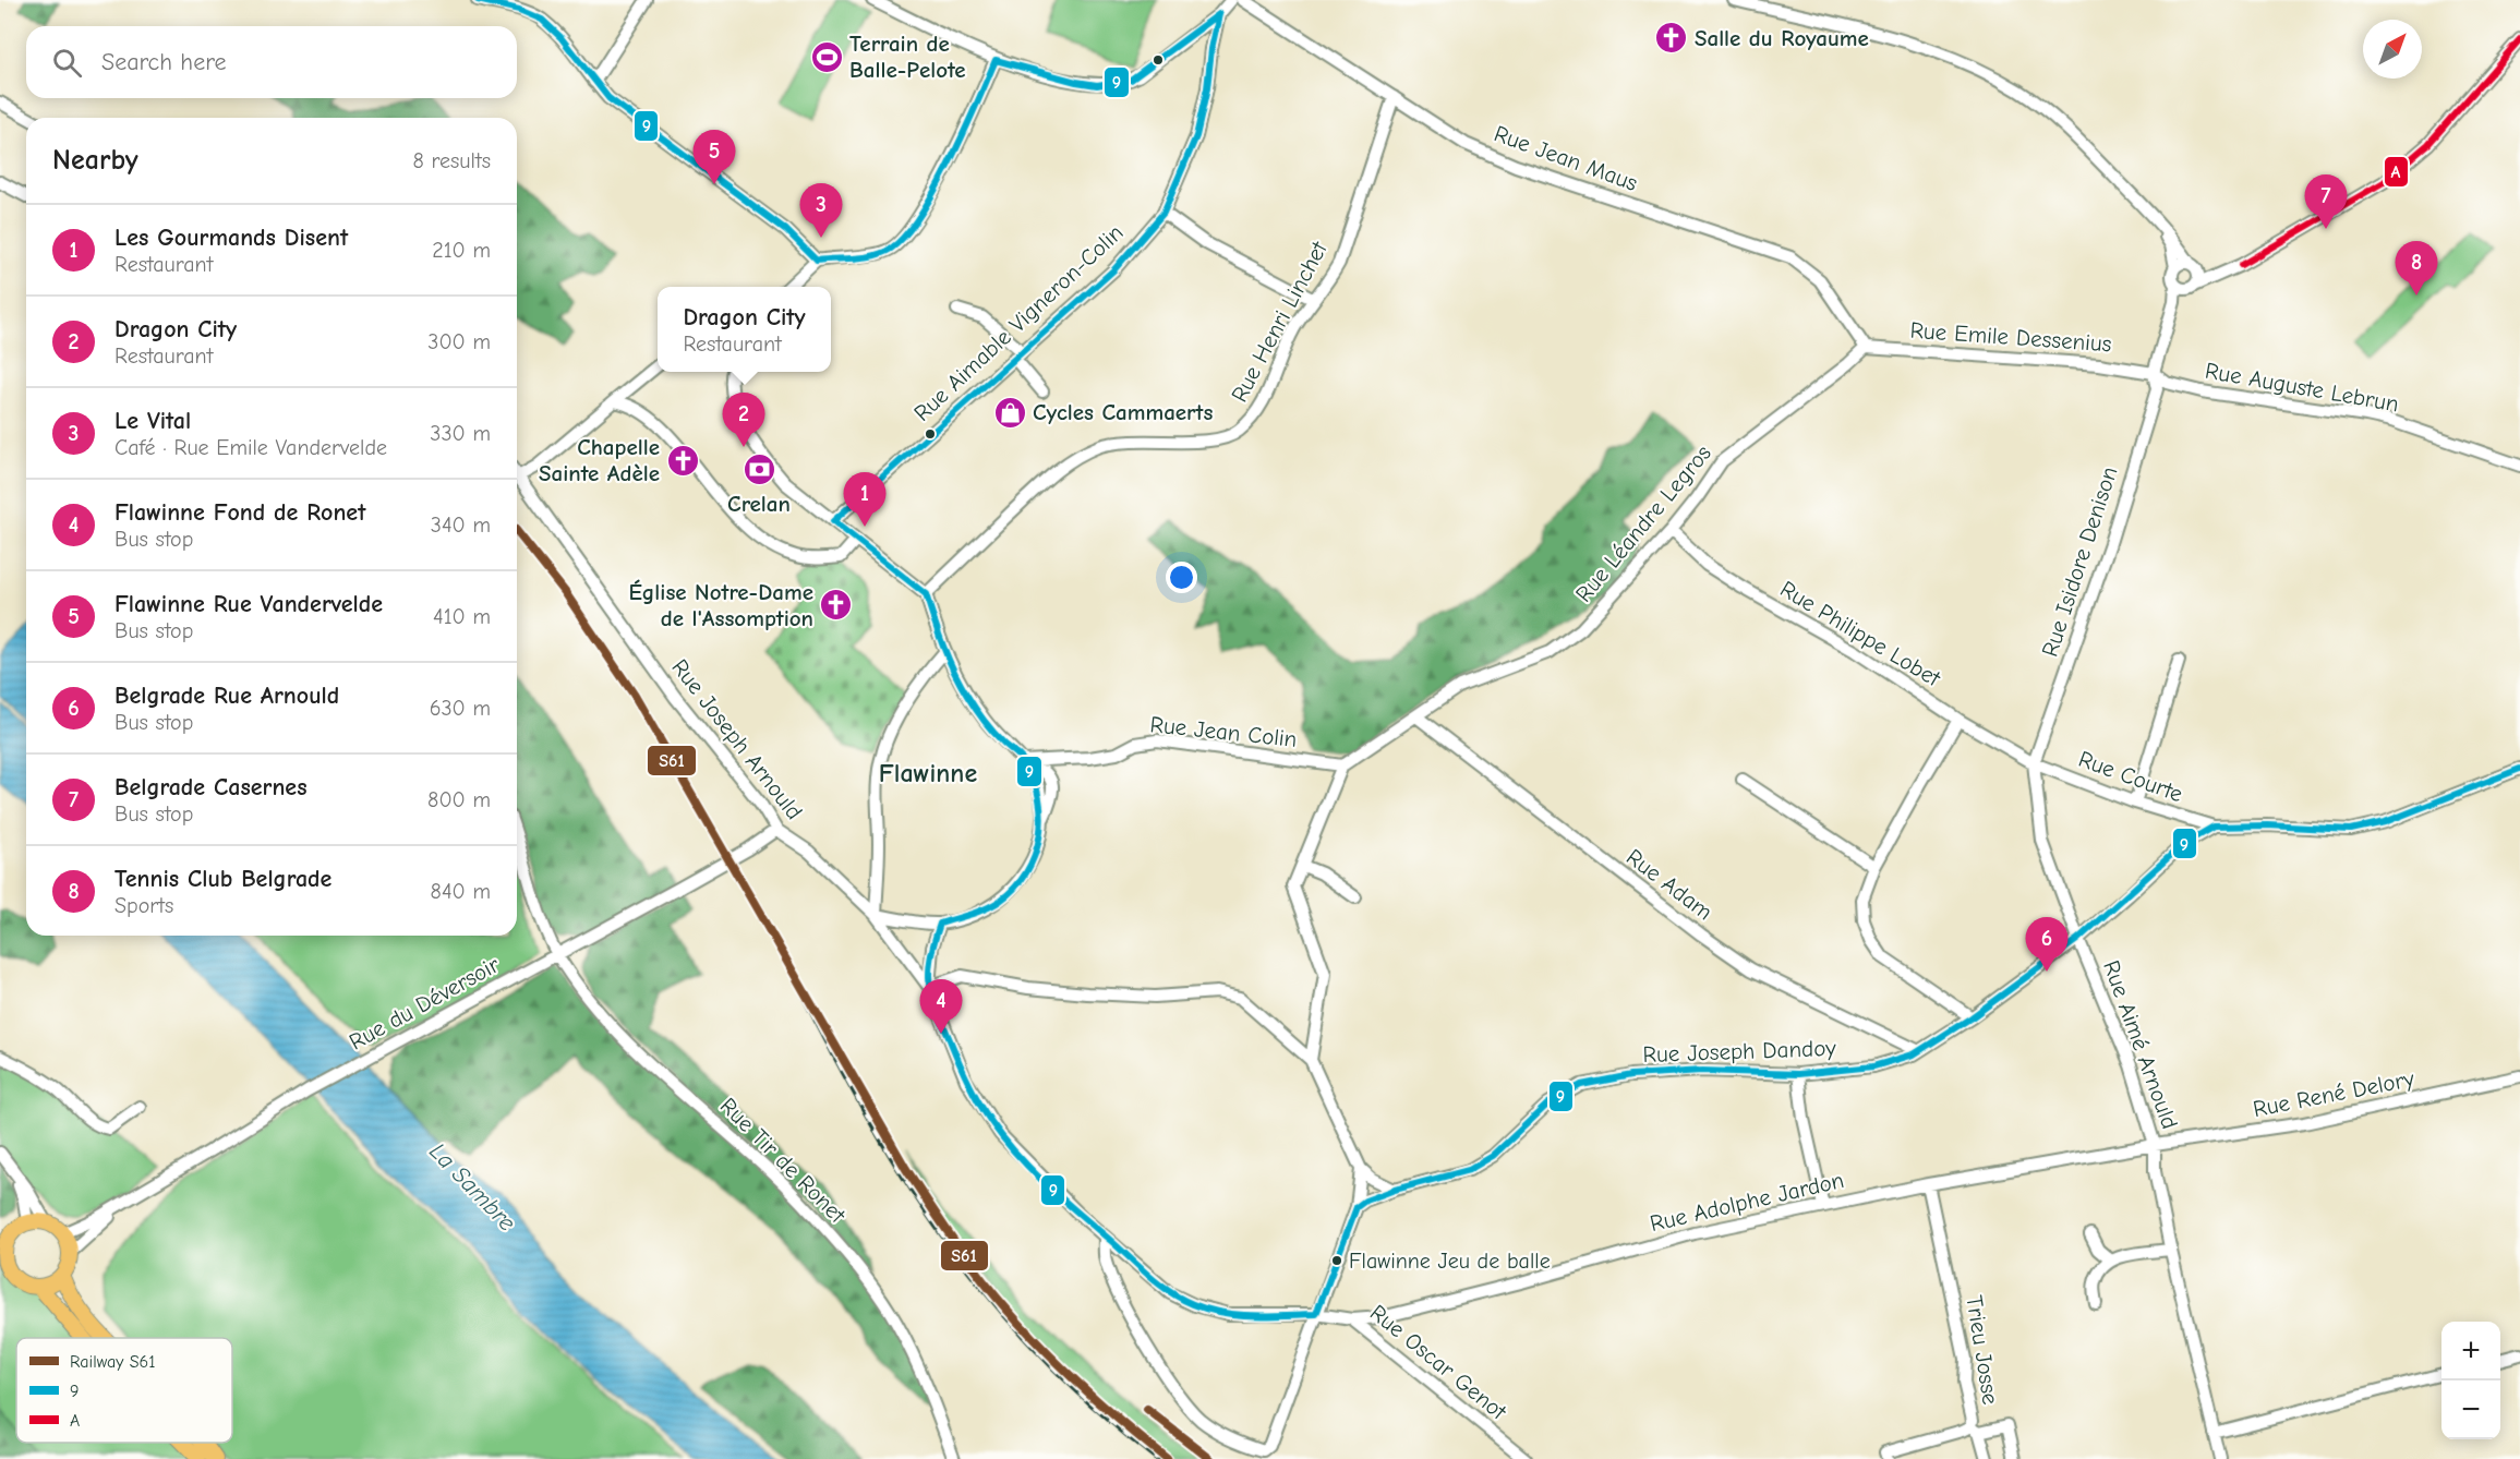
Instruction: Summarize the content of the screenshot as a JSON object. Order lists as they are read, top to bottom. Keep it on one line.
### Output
{"streets":{"street":["Rue Jean Maus","Rue Henri Linchet","Rue Aimable Vigneron-Colin","Rue Emile Dessenius","Rue Auguste Lebrun","Rue Léandre Legros","Rue Isidore Denison","Rue Philippe Lobet","Rue Jean Colin","Rue Joseph Arnould","Rue Courte","Rue Adam","Rue du Déversoir","Rue Aimé Arnould","Rue Joseph Dandoy","Rue René Delory","Rue Tir de Ronet","Rue Adolphe Jardon","Trieu Josse","Rue Oscar Genot"]},"crossings":[["Rue Jean Maus","Rue Henri Linchet"],["Rue Jean Maus","Rue Emile Dessenius"],["Rue Jean Maus","Rue Léandre Legros"],["Rue Emile Dessenius","Rue Auguste Lebrun"],["Rue Emile Dessenius","Rue Léandre Legros"],["Rue Emile Dessenius","Rue Isidore Denison"],["Rue Auguste Lebrun","Rue Isidore Denison"],["Rue Léandre Legros","Rue Philippe Lobet"],["Rue Léandre Legros","Rue Jean Colin"],["Rue Léandre Legros","Rue Adam"],["Rue Isidore Denison","Rue Philippe Lobet"],["Rue Isidore Denison","Rue Courte"],["Rue Isidore Denison","Rue Aimé Arnould"],["Rue Philippe Lobet","Rue Courte"],["Rue Philippe Lobet","Rue Aimé Arnould"],["Rue Joseph Arnould","Rue du Déversoir"],["Rue Joseph Arnould","Rue Oscar Genot"],["Rue Courte","Rue Aimé Arnould"],["Rue Courte","Rue Joseph Dandoy"],["Rue Adam","Rue Joseph Dandoy"],["Rue du Déversoir","Rue Tir de Ronet"],["Rue Aimé Arnould","Rue Joseph Dandoy"],["Rue Aimé Arnould","Rue René Delory"],["Rue Aimé Arnould","Rue Adolphe Jardon"],["Rue René Delory","Rue Adolphe Jardon"],["Rue Adolphe Jardon","Trieu Josse"],["Rue Adolphe Jardon","Rue Oscar Genot"]],"districts":["Flawinne"],"water":["La Sambre"],"places":{"church":["Salle du Royaume","Chapelle Sainte Adèle","Église Notre-Dame de l'Assomption"],"sports":["Terrain de Balle-Pelote"],"shop":["Cycles Cammaerts"],"bank":["Crelan"],"other":["Flawinne Jeu de balle"]},"lines":["transit line 9","transit line A","rail line S61"],"legend":["Railway S61","9","A"],"north":"top right","page":{"search":"Search here","heading":["Nearby","8 results"],"pins":["5","7","3","8","2","1","6","4"],"list":[{"mark":"1","name":"Les Gourmands Disent","note":"Restaurant","value":"210 m"},{"mark":"2","name":"Dragon City","note":"Restaurant","value":"300 m"},{"mark":"3","name":"Le Vital","note":"Café · Rue Emile Vandervelde","value":"330 m"},{"mark":"4","name":"Flawinne Fond de Ronet","note":"Bus stop","value":"340 m"},{"mark":"5","name":"Flawinne Rue Vandervelde","note":"Bus stop","value":"410 m"},{"mark":"6","name":"Belgrade Rue Arnould","note":"Bus stop","value":"630 m"},{"mark":"7","name":"Belgrade Casernes","note":"Bus stop","value":"800 m"},{"mark":"8","name":"Tennis Club Belgrade","note":"Sports","value":"840 m"}],"popup":["Dragon City","Restaurant"],"map_buttons":["+","−"]}}
